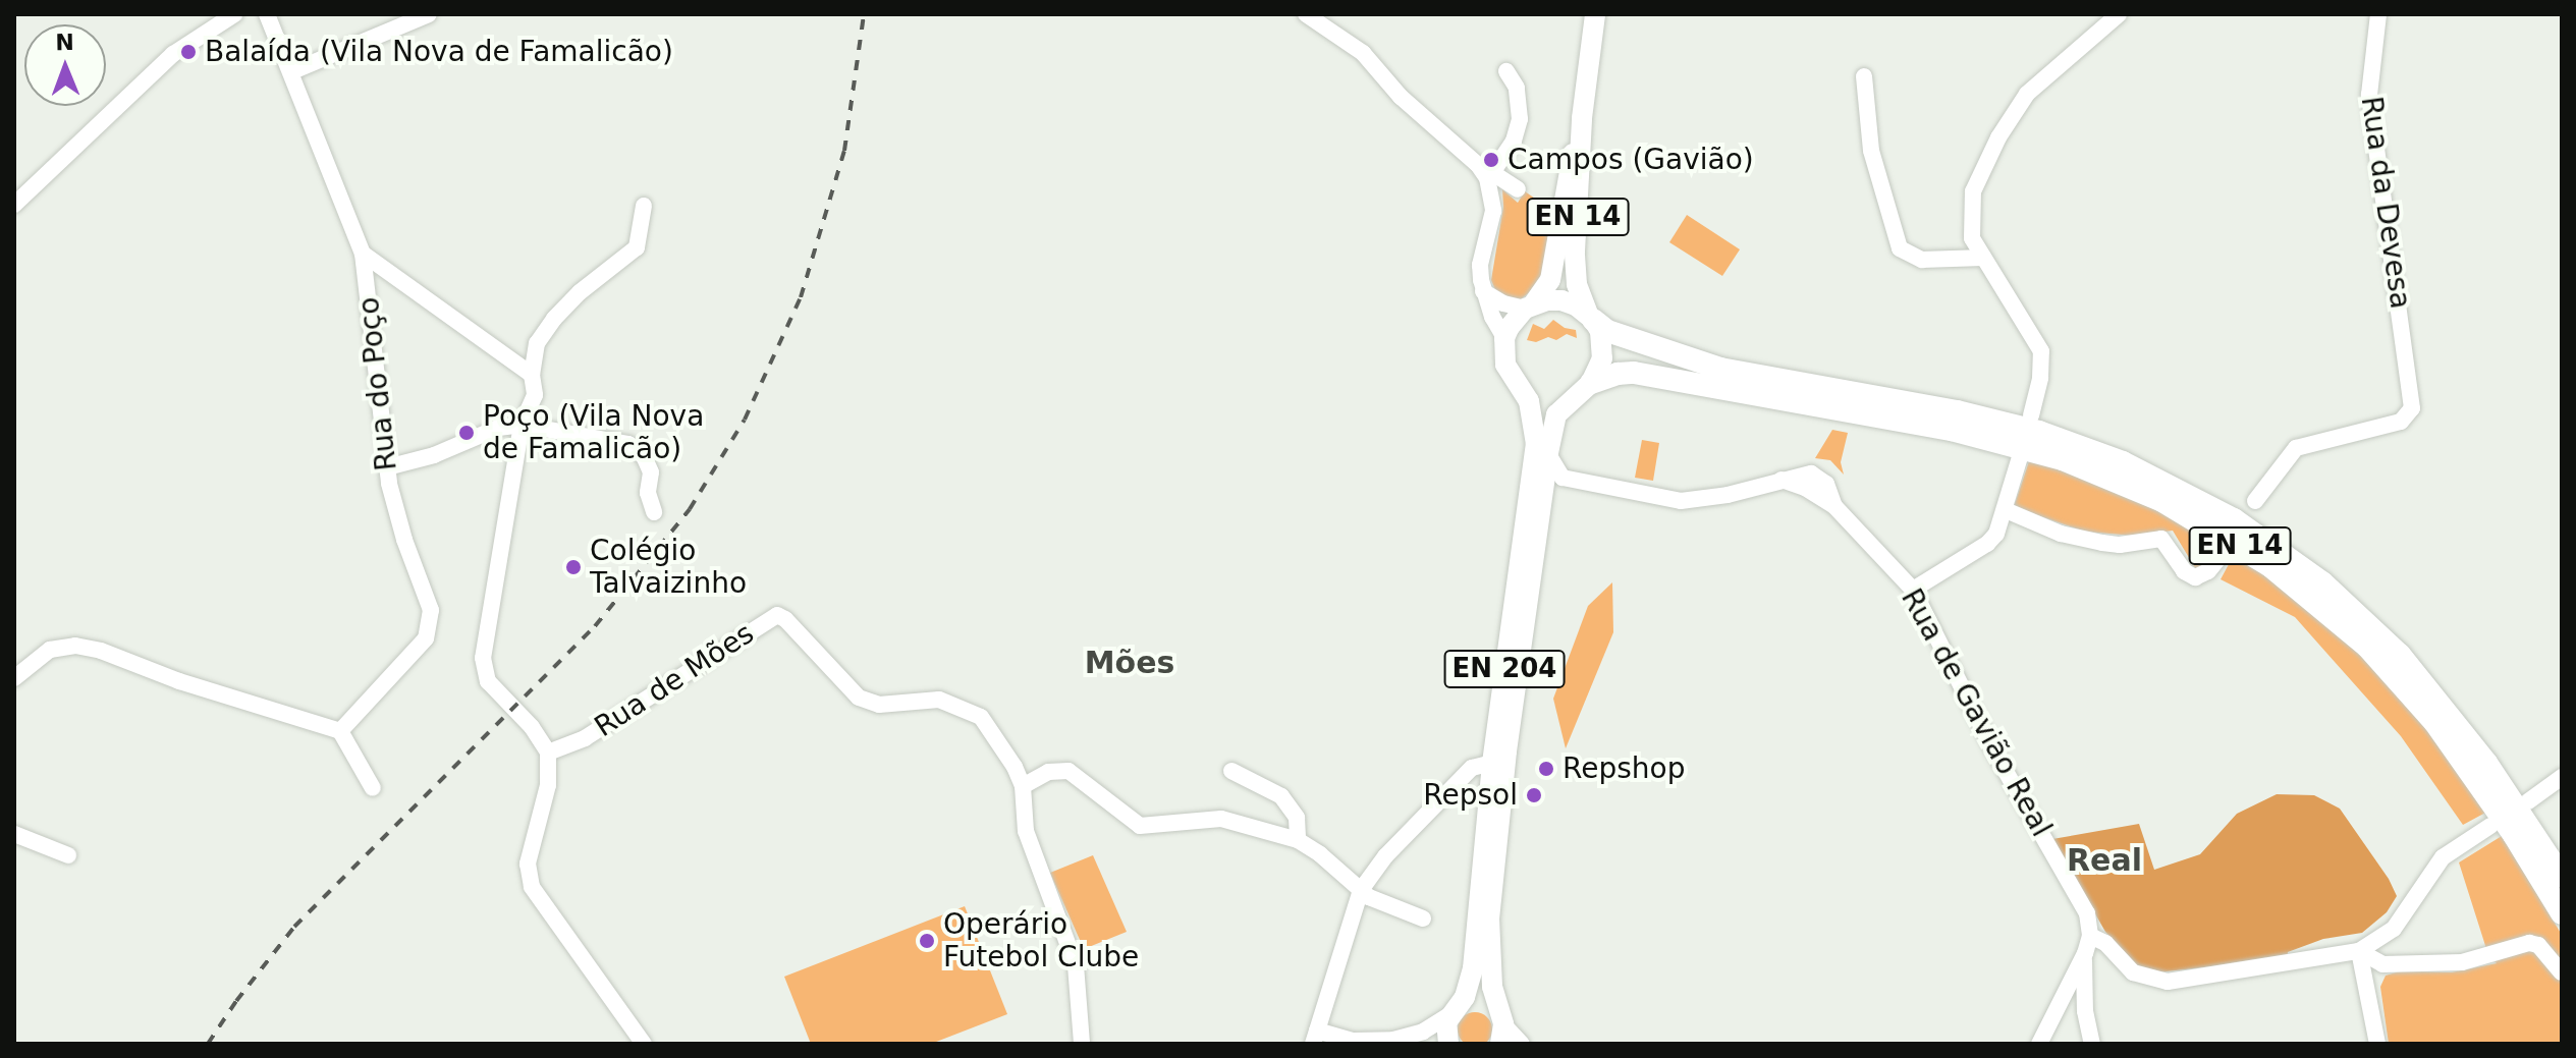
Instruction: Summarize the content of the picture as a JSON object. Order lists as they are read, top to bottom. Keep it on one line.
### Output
{"streets":{"highway":["EN 14"],"main road":["EN 204"],"street":["Rua da Devesa","Rua do Poço","Rua de Mões","Rua de Gavião Real"]},"crossings":[["EN 14","EN 204"]],"districts":["Mões","Real"],"places":["Balaída (Vila Nova de Famalicão)","Campos (Gavião)","Poço (Vila Nova de Famalicão)","Colégio Talvaizinho","Repshop","Repsol","Operário Futebol Clube"],"north":"top"}
